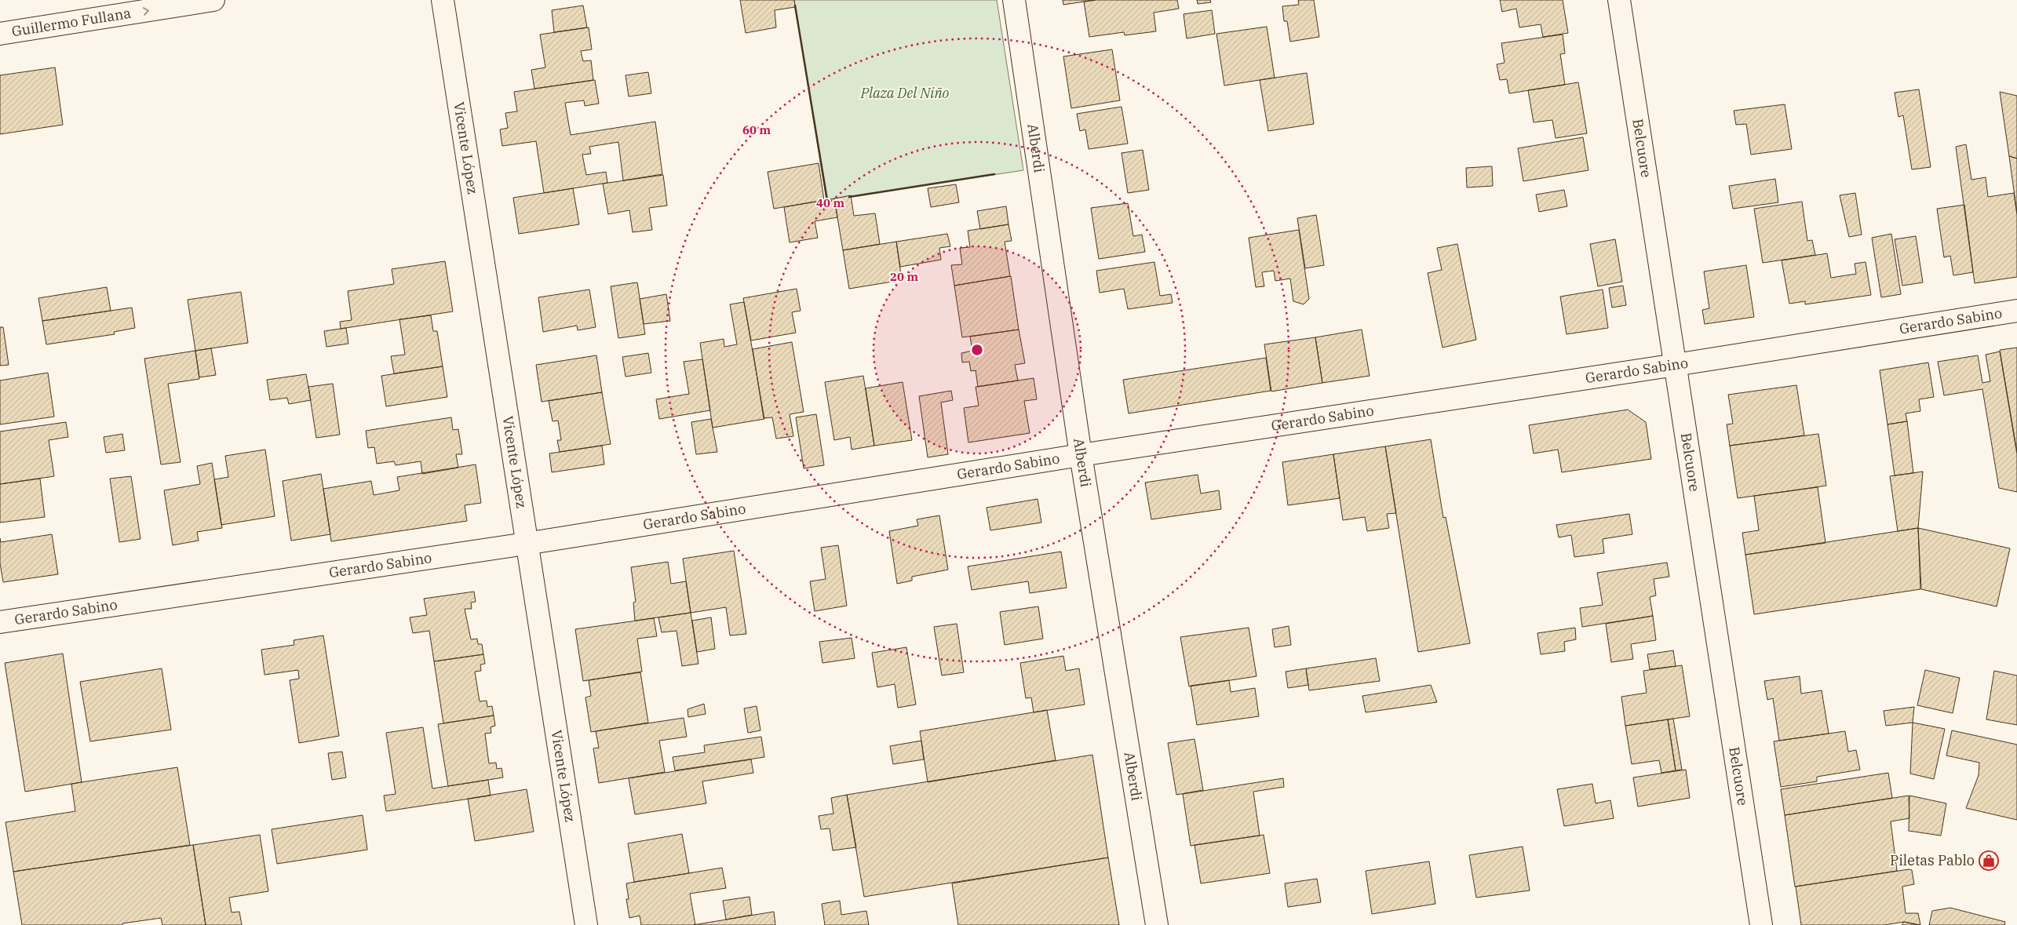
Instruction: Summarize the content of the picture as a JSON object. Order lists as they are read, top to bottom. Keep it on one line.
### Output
{"streets":{"street":["Guillermo Fullana","Vicente López","Belcuore","Alberdi","Gerardo Sabino"]},"crossings":[["Vicente López","Gerardo Sabino"],["Belcuore","Gerardo Sabino"],["Alberdi","Gerardo Sabino"]],"one_way":["Guillermo Fullana"],"parks":["Plaza Del Niño"],"places":{"shop":["Piletas Pablo"]},"rings":["60 m","40 m","20 m"]}
